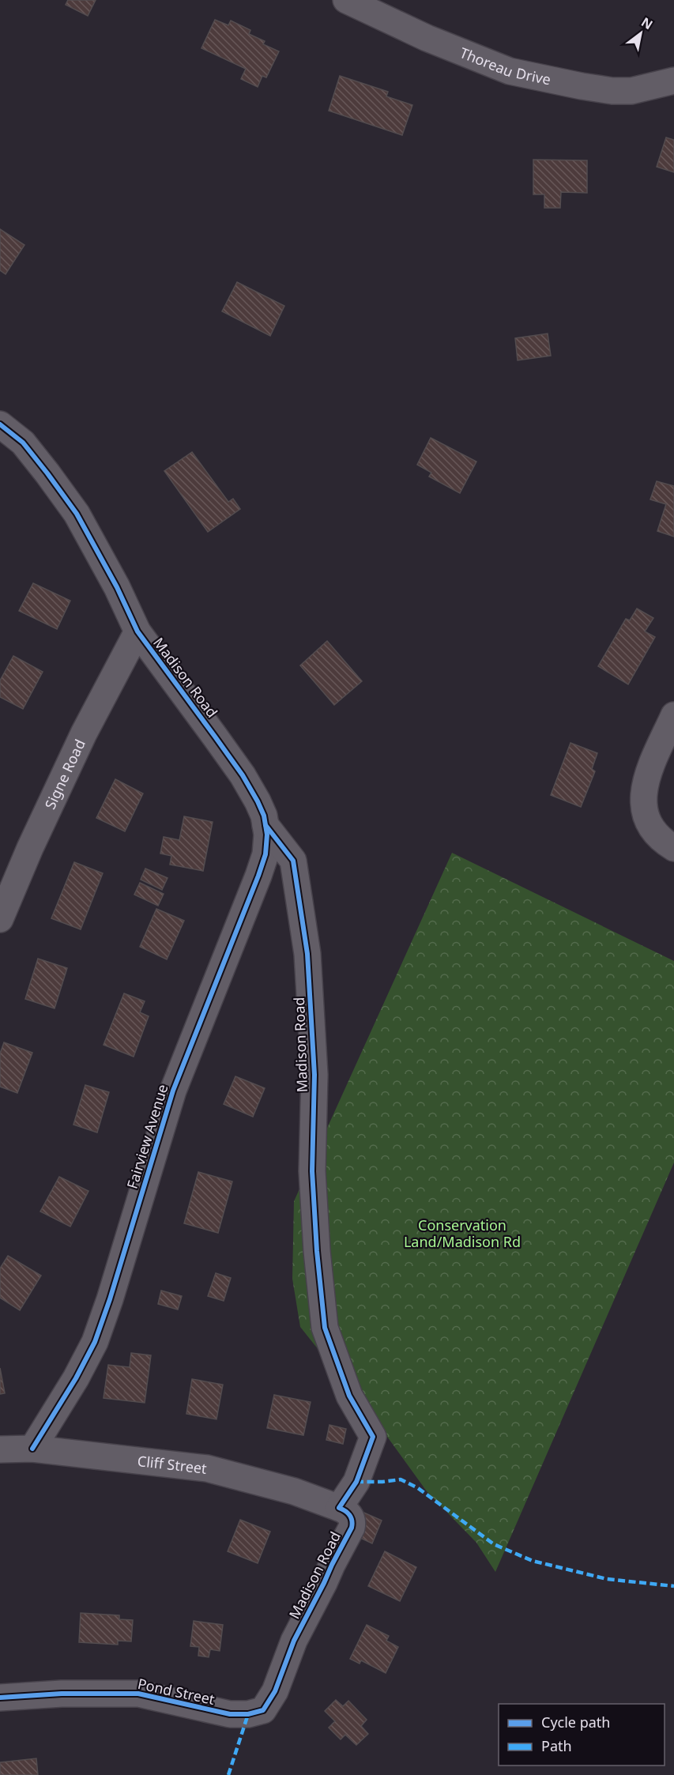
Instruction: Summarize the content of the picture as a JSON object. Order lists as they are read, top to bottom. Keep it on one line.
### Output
{"streets":{"street":["Thoreau Drive","Madison Road","Signe Road","Fairview Avenue","Cliff Street","Pond Street"]},"crossings":[["Madison Road","Signe Road"],["Madison Road","Fairview Avenue"],["Madison Road","Cliff Street"],["Madison Road","Pond Street"],["Fairview Avenue","Cliff Street"]],"parks":["Conservation Land/Madison Rd"],"legend":["Cycle path","Path"],"north":"top right"}
